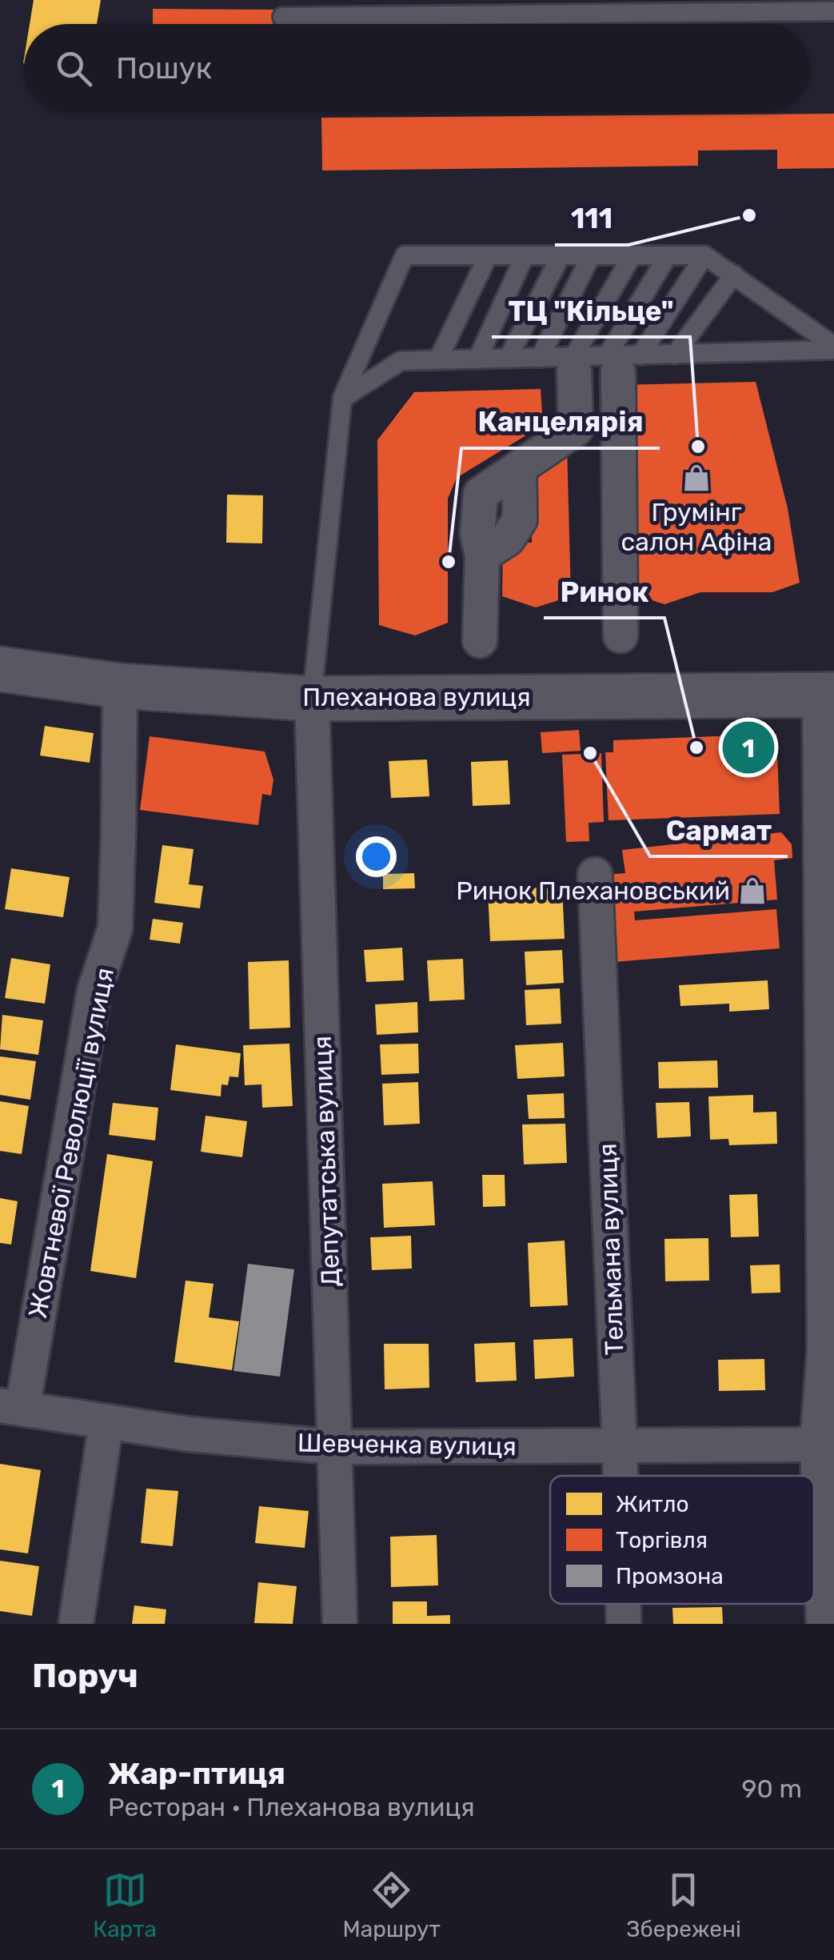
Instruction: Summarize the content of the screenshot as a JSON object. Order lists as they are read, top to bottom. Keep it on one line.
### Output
{"streets":{"street":["Плеханова вулиця","Жовтневої Революції вулиця","Депутатська вулиця","Тельмана вулиця","Шевченка вулиця"]},"crossings":[["Плеханова вулиця","Жовтневої Революції вулиця"],["Плеханова вулиця","Депутатська вулиця"],["Жовтневої Революції вулиця","Шевченка вулиця"],["Депутатська вулиця","Шевченка вулиця"],["Тельмана вулиця","Шевченка вулиця"]],"places":{"other":["111","ТЦ \"Кільце\"","Канцелярія","Ринок","Сармат"],"shop":["Грумінг салон Афіна","Ринок Плехановський"]},"legend":["Житло","Торгівля","Промзона"],"page":{"search":"Пошук","pins":"1","heading":"Поруч","list":[{"mark":"1","name":"Жар-птиця","note":"Ресторан · Плеханова вулиця","value":"90 m"}],"nav":["Карта","Маршрут","Збережені"]}}
